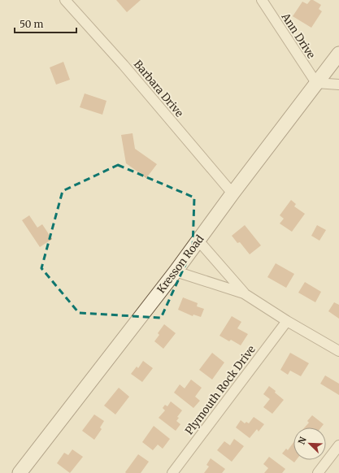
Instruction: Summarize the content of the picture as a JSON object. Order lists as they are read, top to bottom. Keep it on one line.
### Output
{"streets":{"street":["Ann Drive","Barbara Drive","Kresson Road","Plymouth Rock Drive"]},"crossings":[["Ann Drive","Kresson Road"],["Barbara Drive","Kresson Road"]],"scale_bar":"50 m","north":"top left"}
